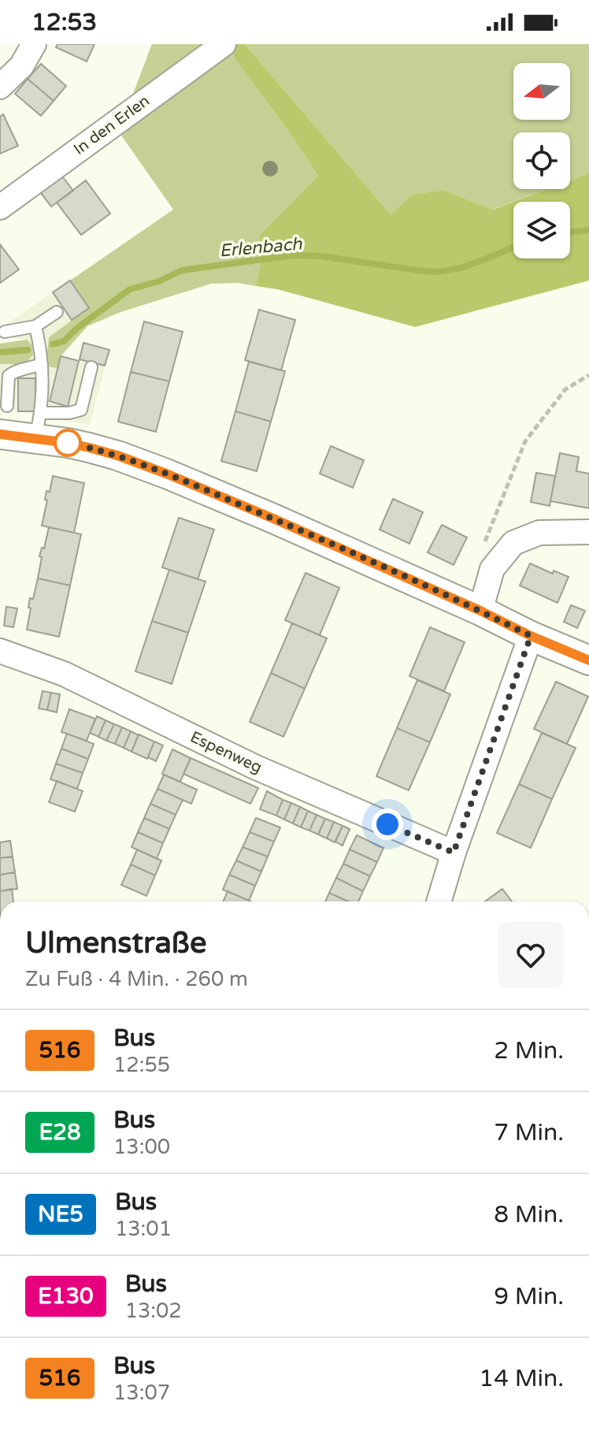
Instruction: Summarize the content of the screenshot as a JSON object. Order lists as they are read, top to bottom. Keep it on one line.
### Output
{"streets":{"street":["In den Erlen","Espenweg"]},"water":["Erlenbach"],"lines":["bus line 516"],"north":"left","page":{"status":"12:53","heading":["Ulmenstraße","Zu Fuß · 4 Min. · 260 m"],"list":[{"mark":"516","name":"Bus","note":"12:55","value":"2 Min."},{"mark":"E28","name":"Bus","note":"13:00","value":"7 Min."},{"mark":"NE5","name":"Bus","note":"13:01","value":"8 Min."},{"mark":"E130","name":"Bus","note":"13:02","value":"9 Min."},{"mark":"516","name":"Bus","note":"13:07","value":"14 Min."}]}}
